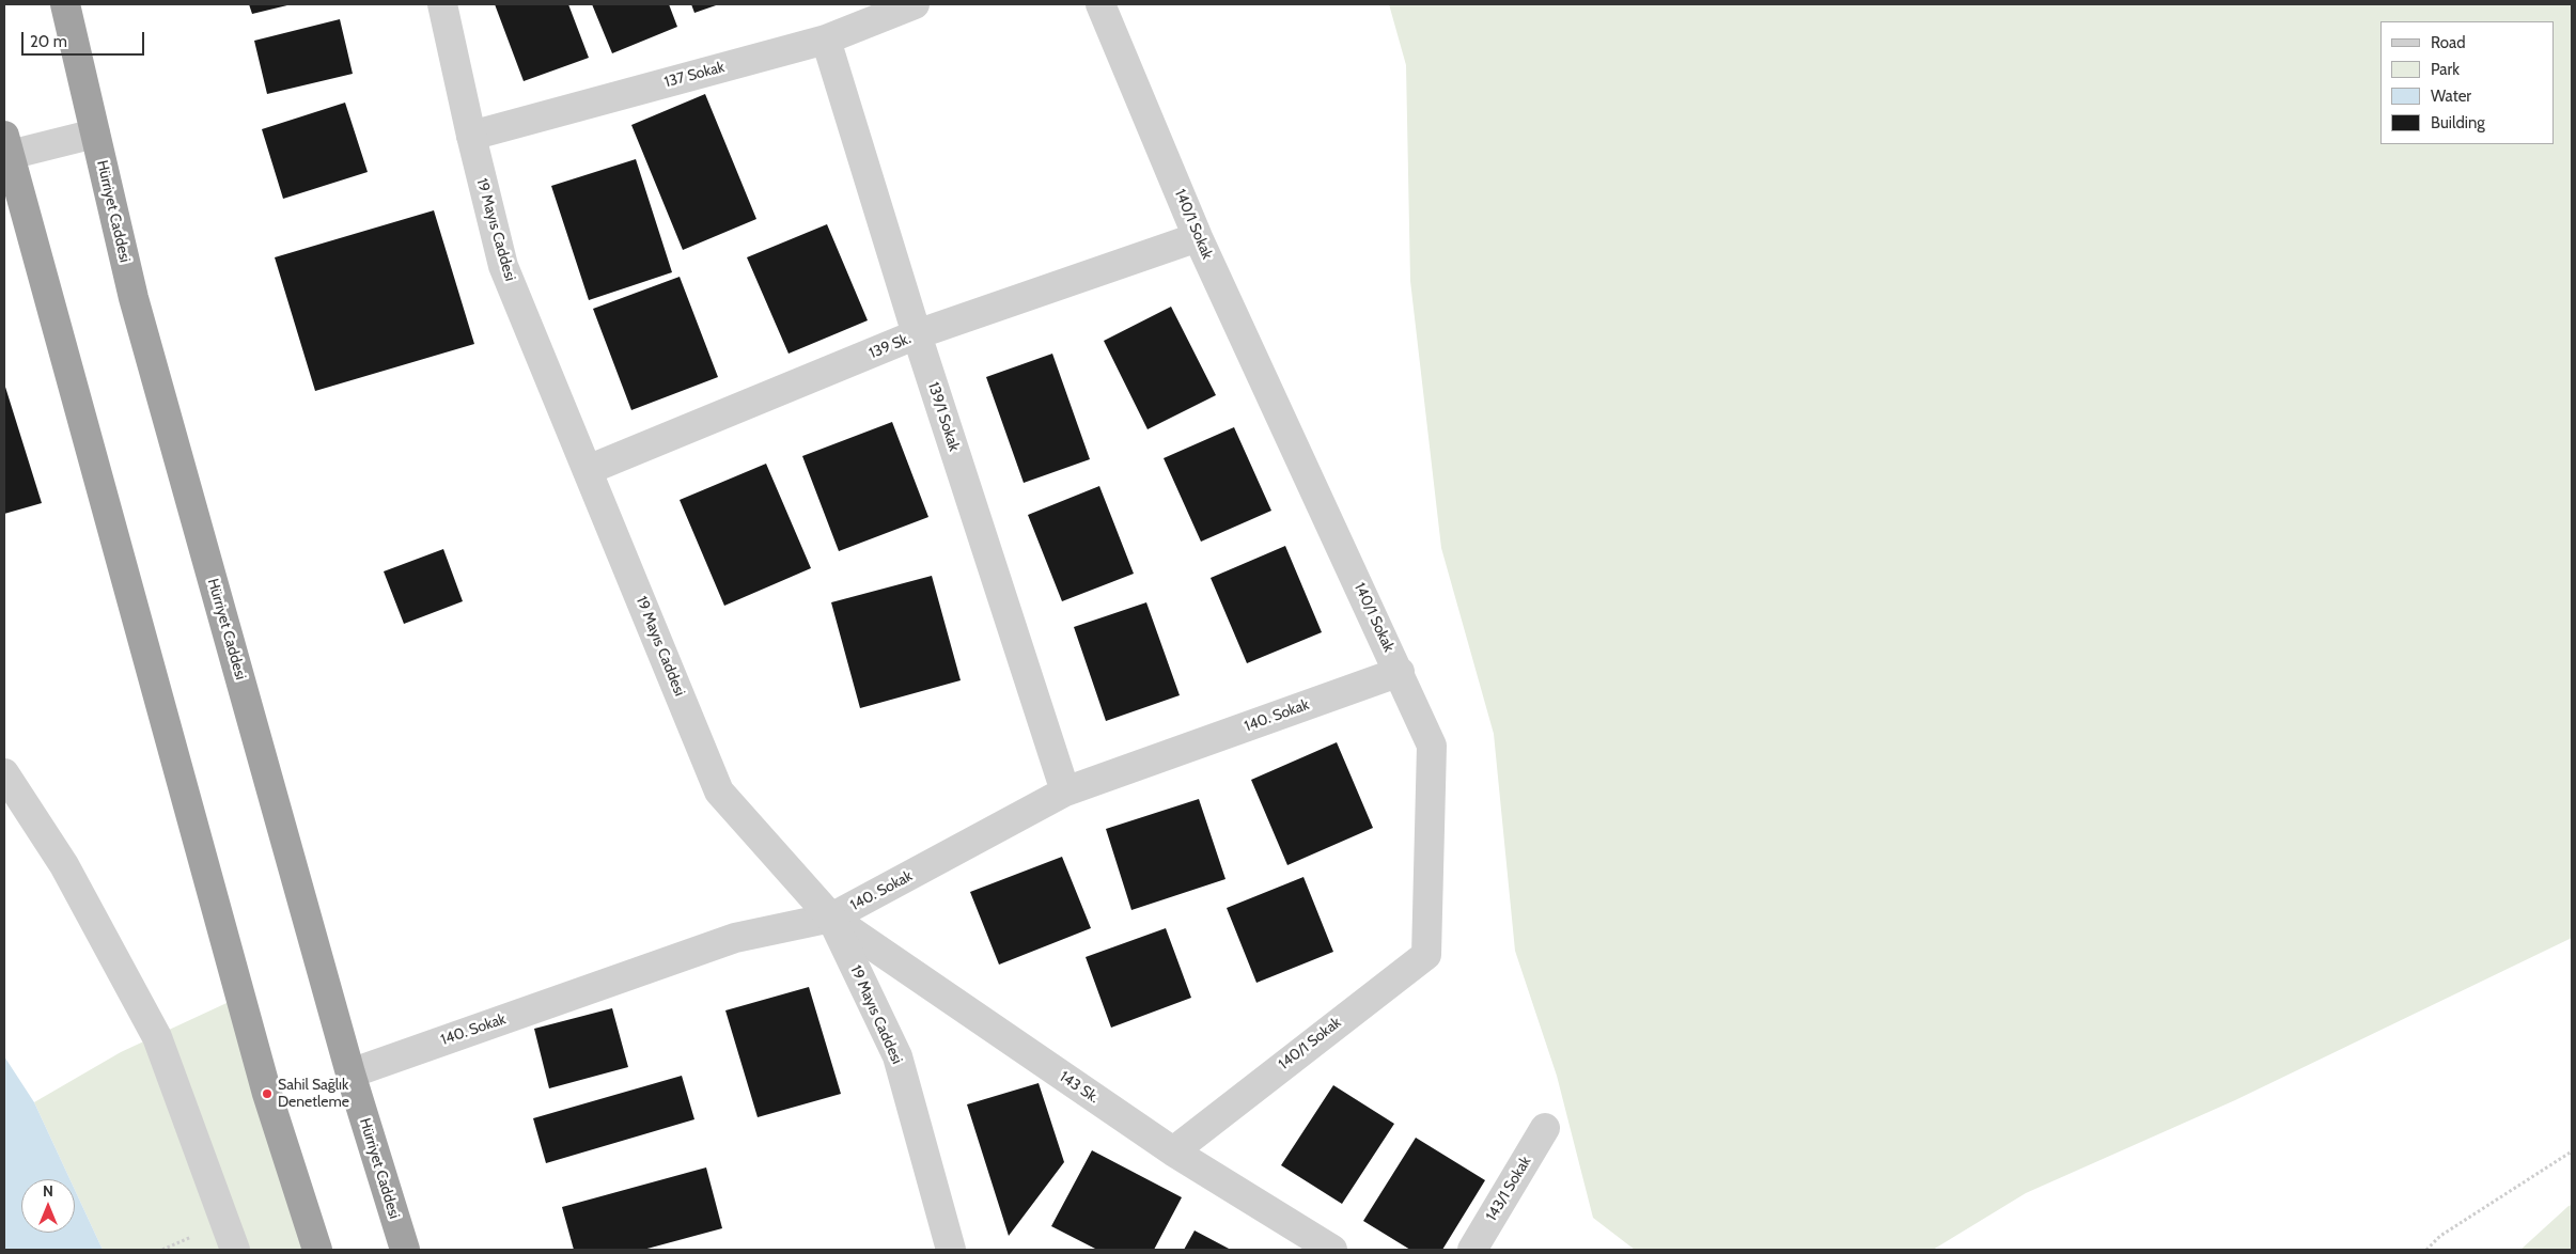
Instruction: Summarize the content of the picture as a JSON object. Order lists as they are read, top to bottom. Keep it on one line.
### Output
{"streets":{"highway":["Hürriyet Caddesi"],"street":["137 Sokak","140/1 Sokak","19 Mayıs Caddesi","139 Sk.","139/1 Sokak","140. Sokak","143 Sk.","143/1 Sokak"]},"crossings":[["137 Sokak","19 Mayıs Caddesi"],["137 Sokak","139/1 Sokak"],["Hürriyet Caddesi","140. Sokak"],["140/1 Sokak","139 Sk."],["140/1 Sokak","140. Sokak"],["140/1 Sokak","143 Sk."],["19 Mayıs Caddesi","139 Sk."],["19 Mayıs Caddesi","140. Sokak"],["19 Mayıs Caddesi","143 Sk."],["139 Sk.","139/1 Sokak"],["139/1 Sokak","140. Sokak"],["140. Sokak","143 Sk."]],"places":["Sahil Sağlık Denetleme"],"legend":["Road","Park","Water","Building"],"scale_bar":"20 m","north":"top"}
